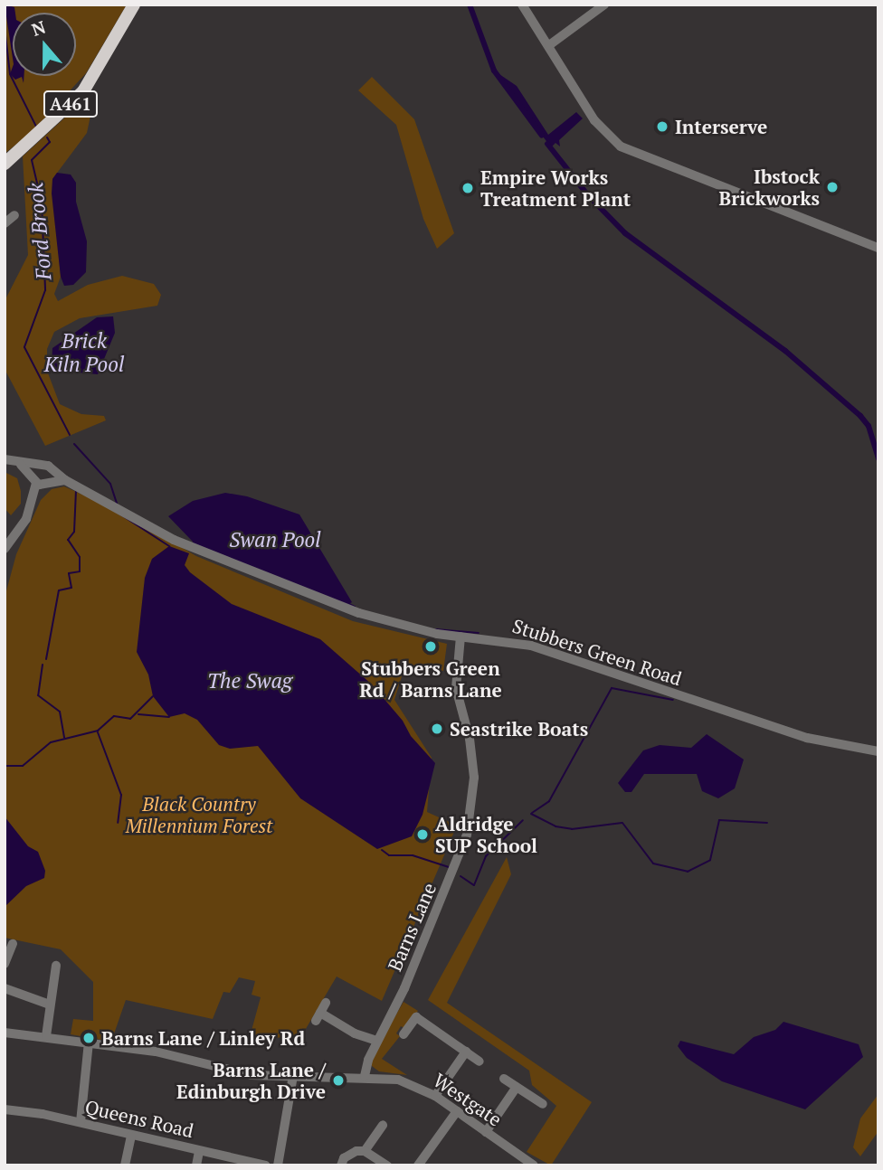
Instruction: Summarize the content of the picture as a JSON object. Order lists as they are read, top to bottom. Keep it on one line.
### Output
{"streets":{"highway":["A461"],"street":["Stubbers Green Road","Barns Lane","Westgate","Queens Road"]},"crossings":[["Stubbers Green Road","Barns Lane"],["Barns Lane","Westgate"]],"water":["Ford Brook","Brick Kiln Pool","Swan Pool","The Swag"],"parks":["Black Country Millennium Forest"],"places":["Interserve","Ibstock Brickworks","Empire Works Treatment Plant","Stubbers Green Rd / Barns Lane","Seastrike Boats","Aldridge SUP School","Barns Lane / Linley Rd","Barns Lane / Edinburgh Drive"],"north":"top"}
